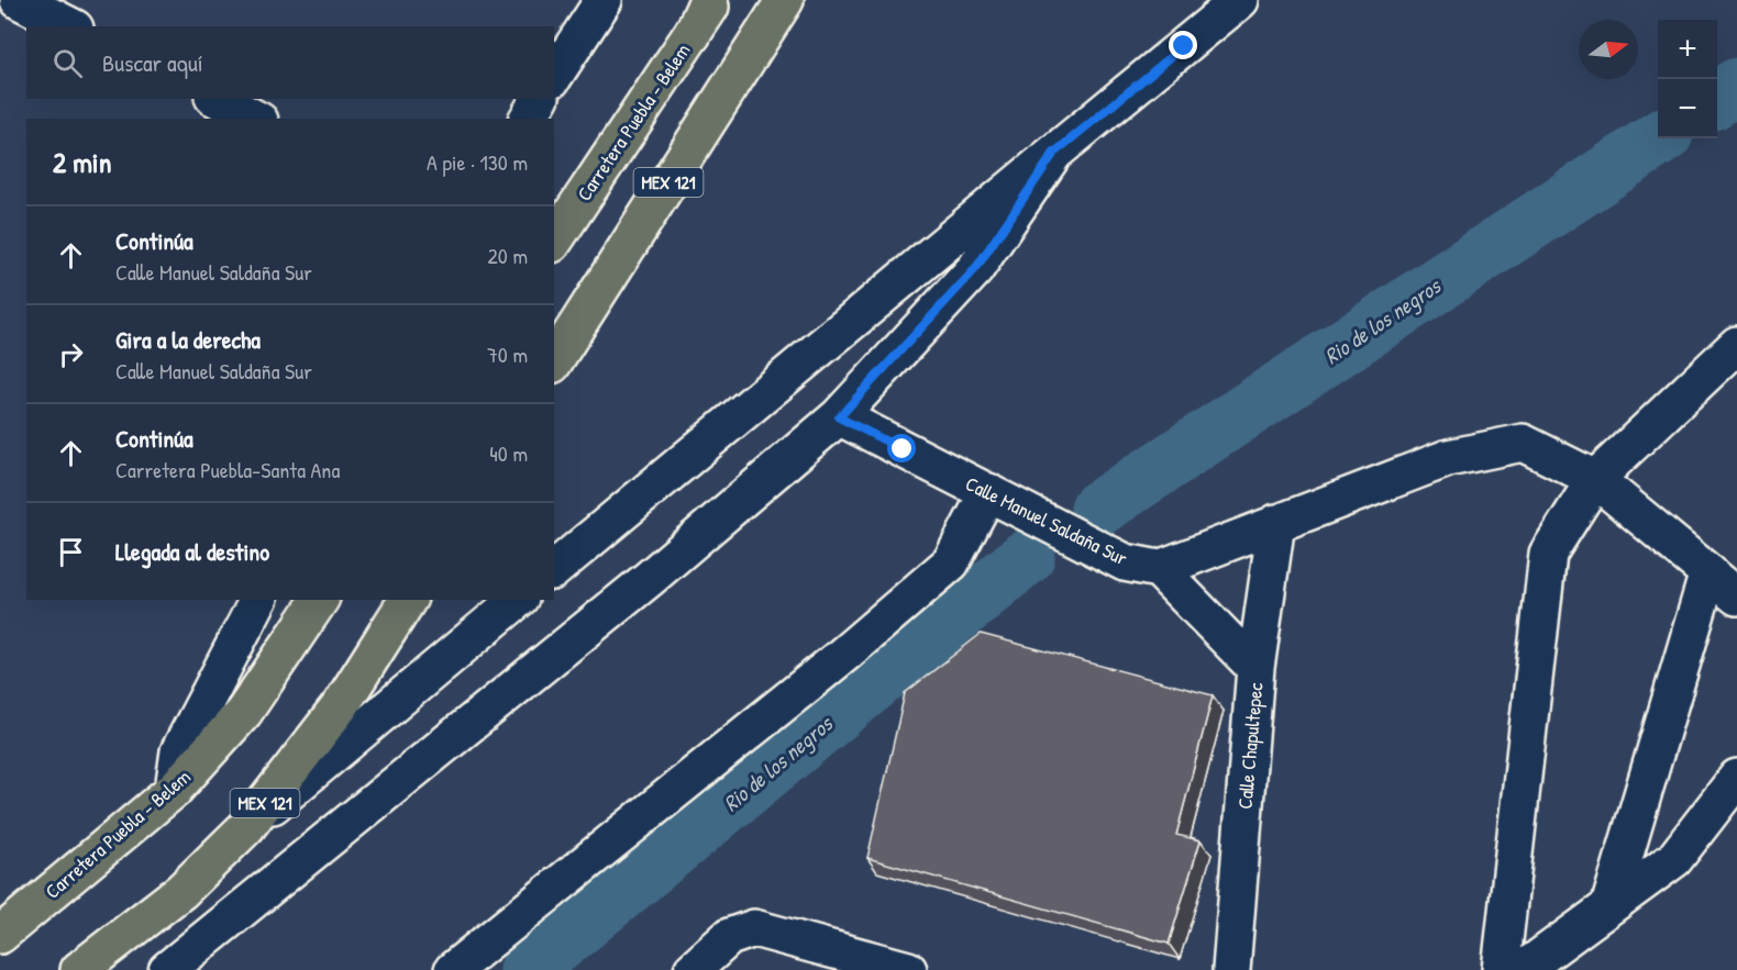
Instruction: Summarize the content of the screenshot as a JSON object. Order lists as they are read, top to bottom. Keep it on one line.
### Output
{"streets":{"main road":["Carretera Puebla - Belem","MEX 121"],"street":["Calle Manuel Saldaña Sur","Calle Chapultepec"]},"water":["Rio de los negros"],"north":"right","page":{"map_buttons":["+","−"],"search":"Buscar aquí","heading":["2 min","A pie · 130 m"],"list":[["Continúa","Calle Manuel Saldaña Sur","20 m"],["Gira a la derecha","Calle Manuel Saldaña Sur","70 m"],["Continúa","Carretera Puebla-Santa Ana","40 m"],"Llegada al destino"]}}
